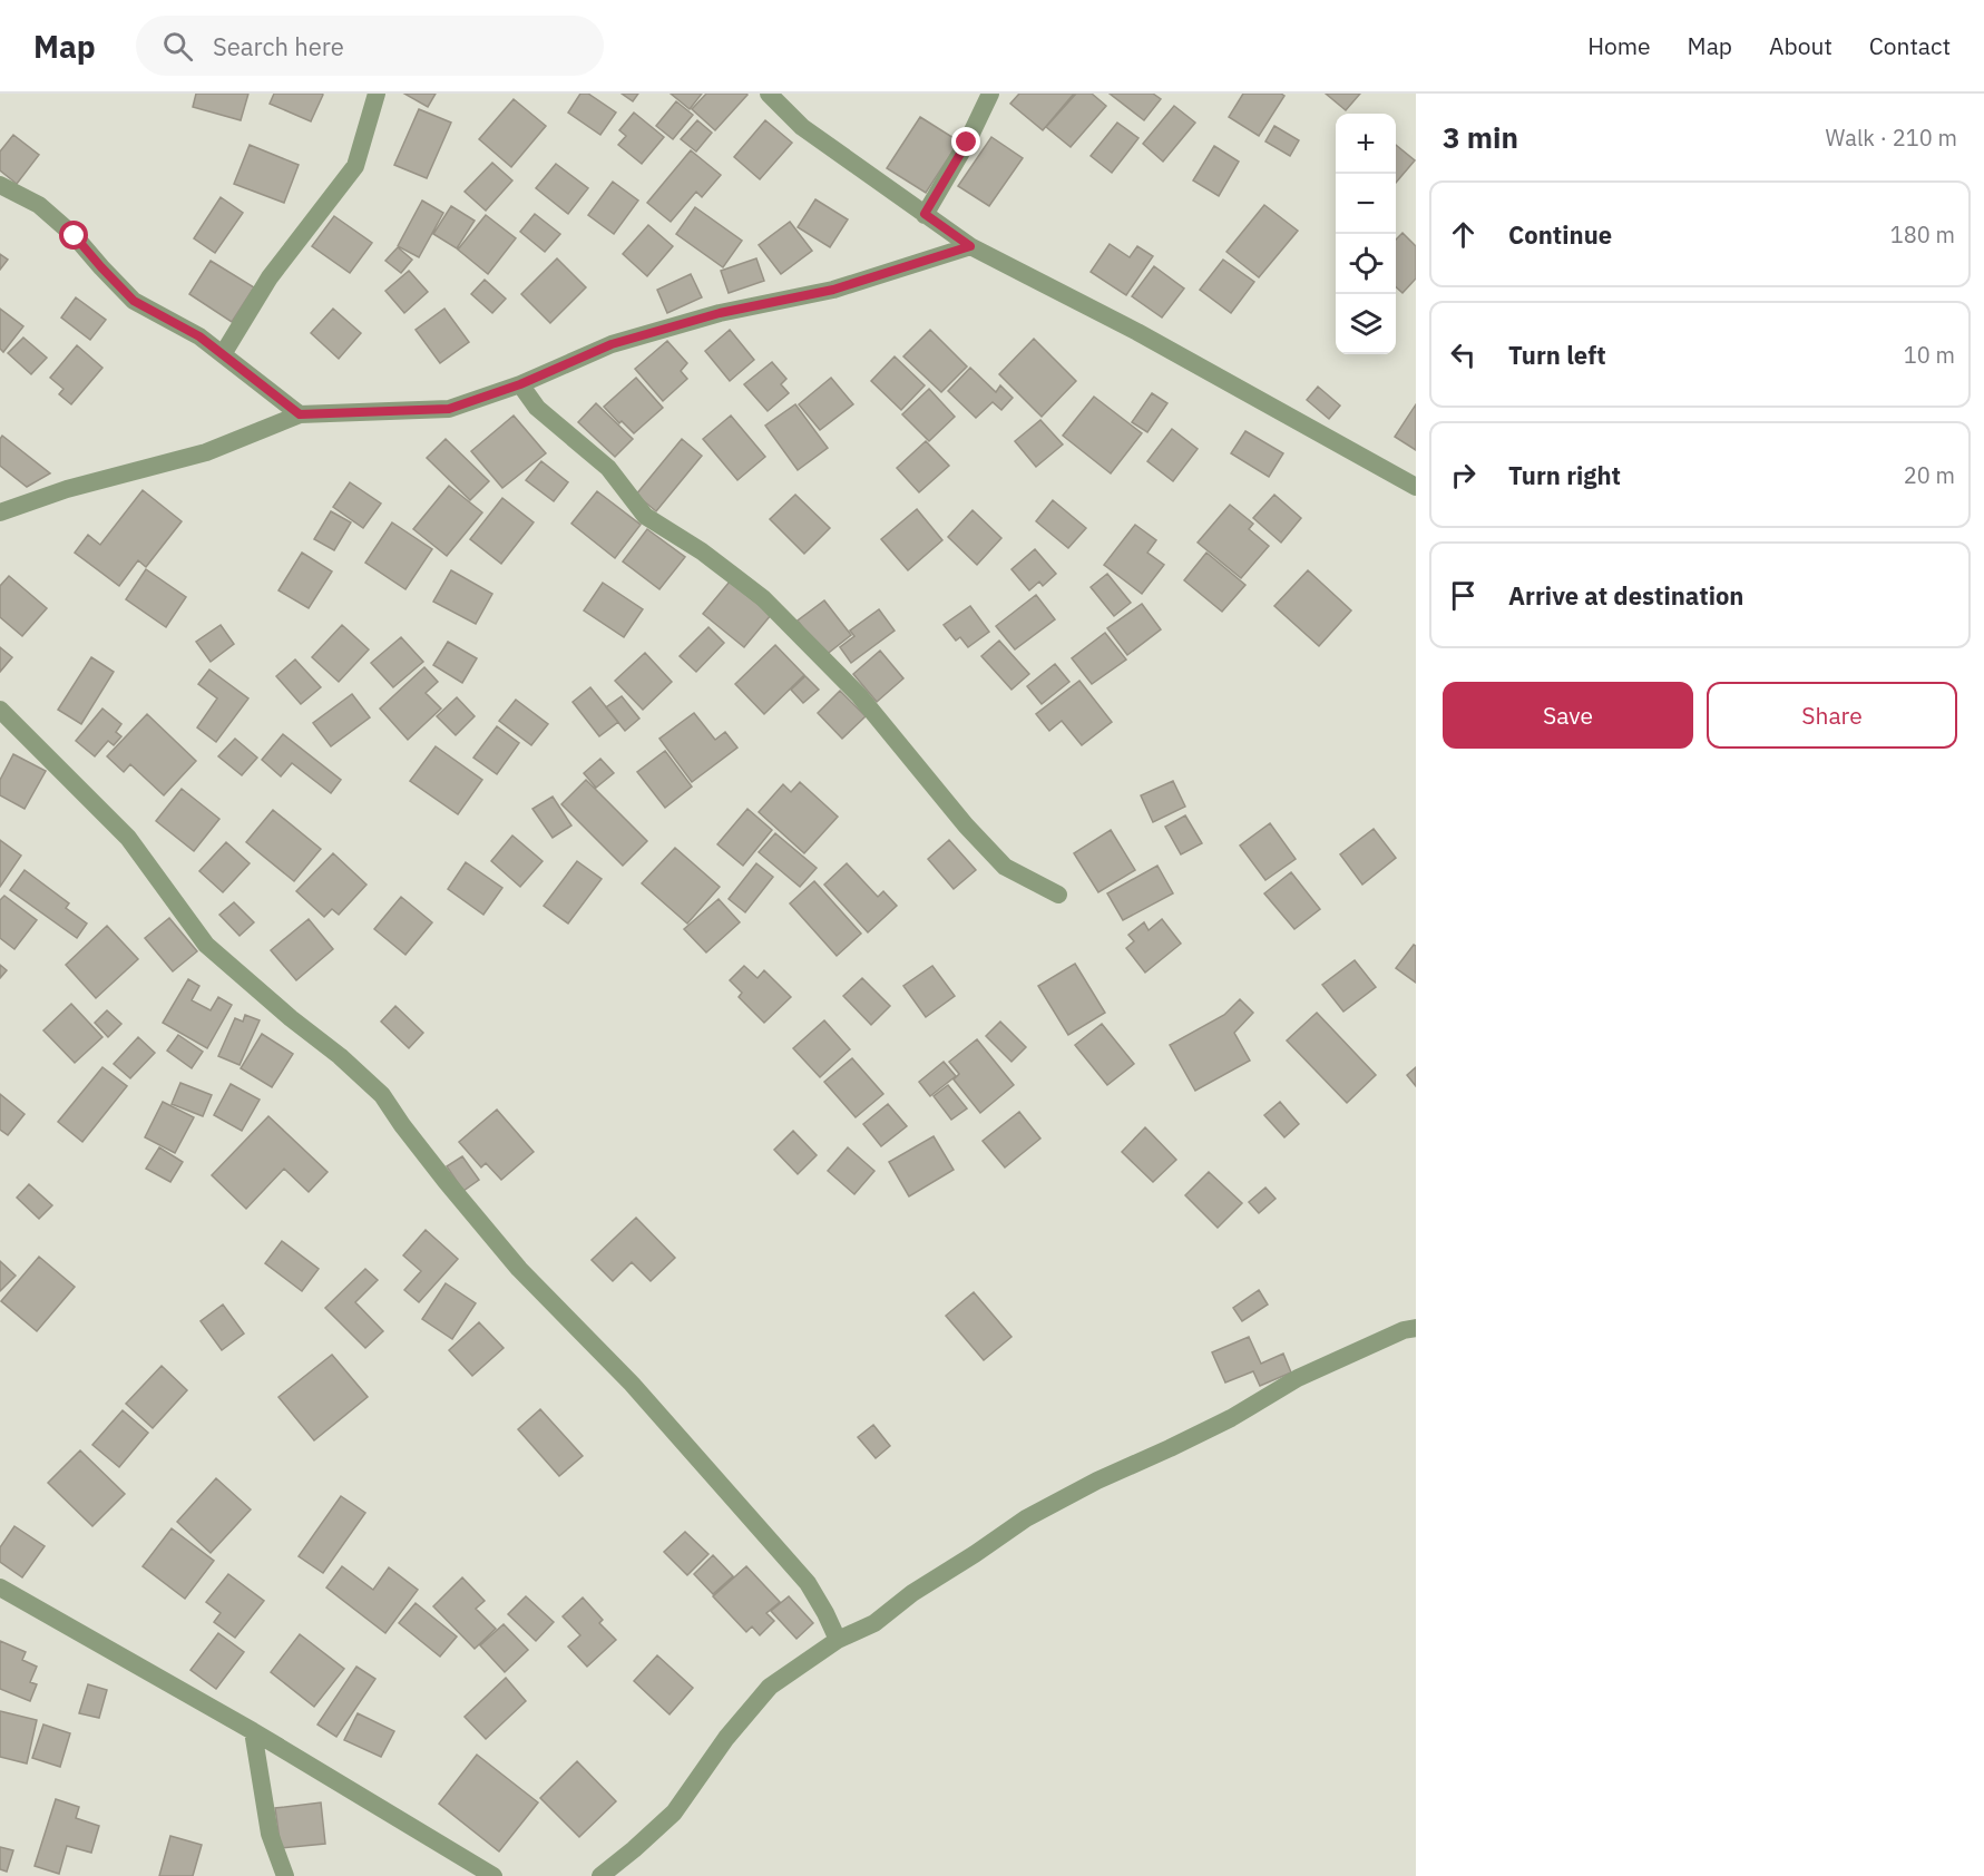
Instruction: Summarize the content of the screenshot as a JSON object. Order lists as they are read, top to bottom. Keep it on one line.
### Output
{"page":{"header":"Map","search":"Search here","nav":["Home","Map","About","Contact"],"heading":["3 min","Walk · 210 m"],"map_buttons":["+","−"],"list":[["Continue","180 m"],["Turn left","10 m"],["Turn right","20 m"],"Arrive at destination"],"buttons":["Save","Share"]}}
